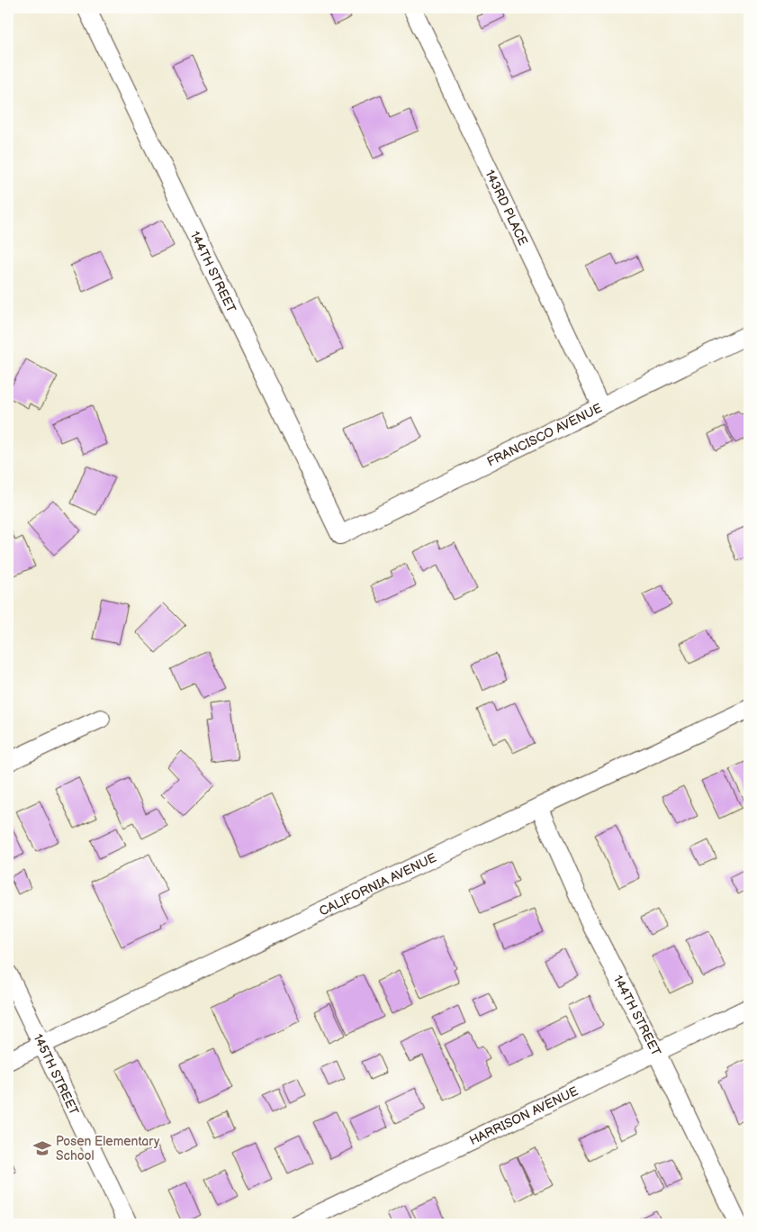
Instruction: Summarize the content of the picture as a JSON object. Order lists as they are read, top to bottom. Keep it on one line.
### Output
{"streets":{"street":["143RD PLACE","144TH STREET","FRANCISCO AVENUE","CALIFORNIA AVENUE","145TH STREET","HARRISON AVENUE"]},"crossings":[["143RD PLACE","FRANCISCO AVENUE"],["144TH STREET","FRANCISCO AVENUE"],["144TH STREET","CALIFORNIA AVENUE"],["144TH STREET","HARRISON AVENUE"],["CALIFORNIA AVENUE","145TH STREET"]],"places":{"school or university":["Posen Elementary School"]}}
